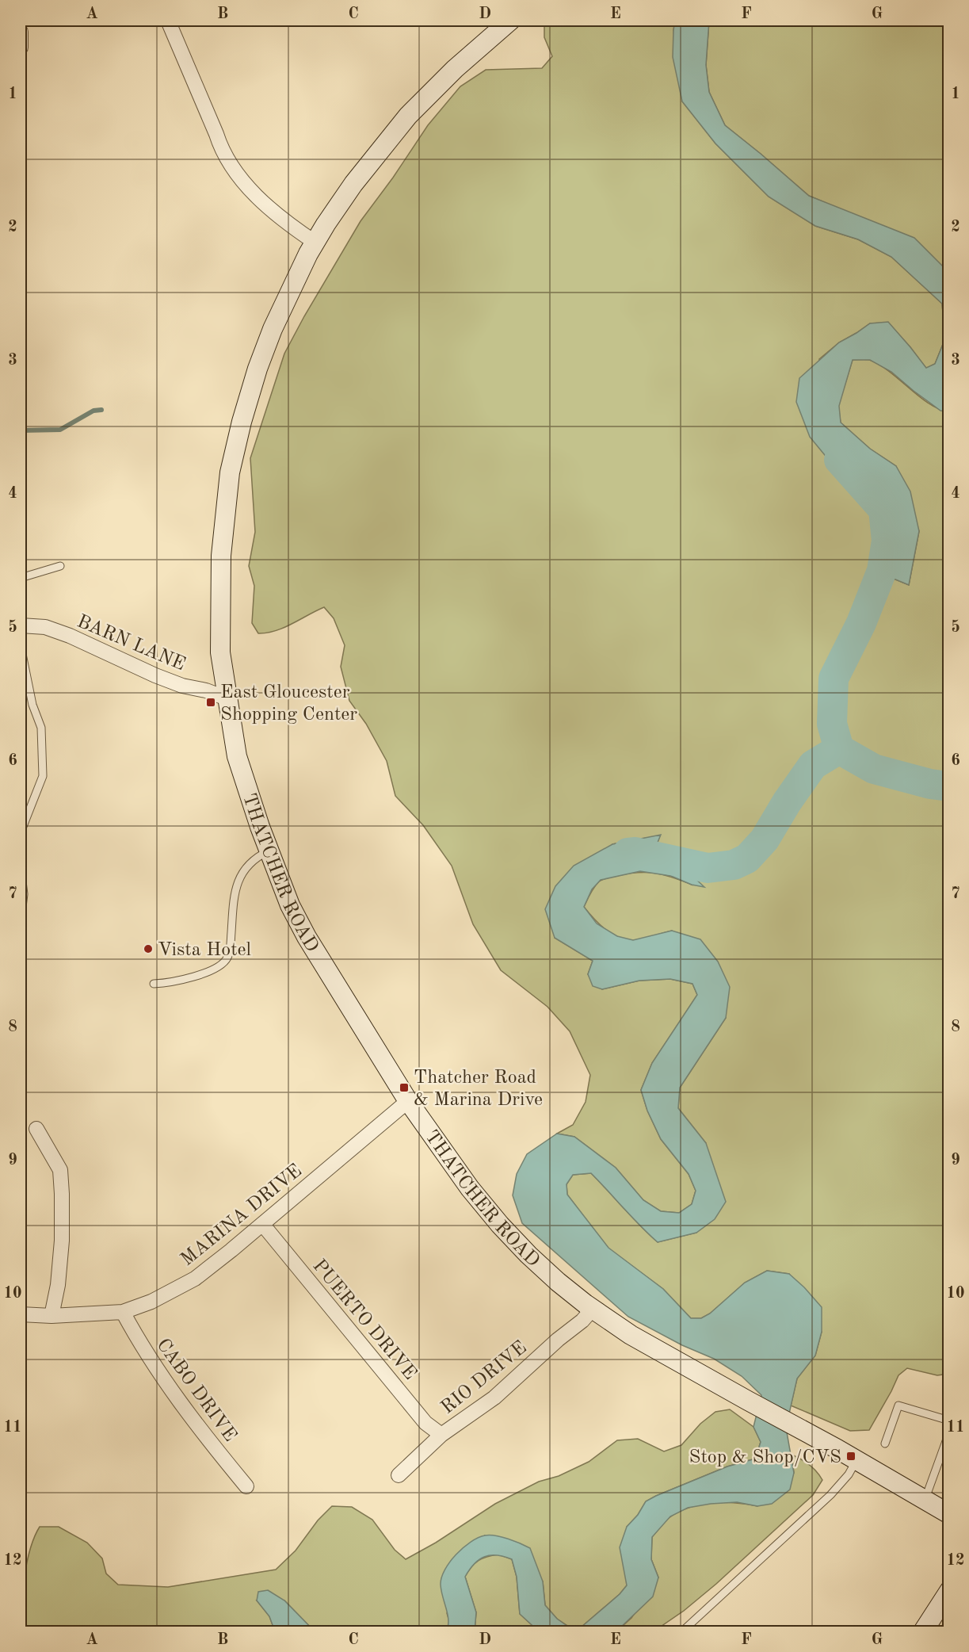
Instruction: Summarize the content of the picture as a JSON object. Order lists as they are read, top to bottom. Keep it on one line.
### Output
{"streets":{"main road":["THATCHER ROAD"],"street":["BARN LANE","MARINA DRIVE","PUERTO DRIVE","RIO DRIVE","CABO DRIVE"]},"crossings":[["BARN LANE","THATCHER ROAD"],["THATCHER ROAD","MARINA DRIVE"],["THATCHER ROAD","RIO DRIVE"],["MARINA DRIVE","PUERTO DRIVE"],["MARINA DRIVE","CABO DRIVE"],["PUERTO DRIVE","RIO DRIVE"]],"places":{"transit":["East Gloucester Shopping Center","Thatcher Road & Marina Drive","Stop & Shop/CVS"],"other":["Vista Hotel"]},"grid":{"columns":["A","B","C","D","E","F","G"],"rows":["1","2","3","4","5","6","7","8","9","10","11","12"]}}
